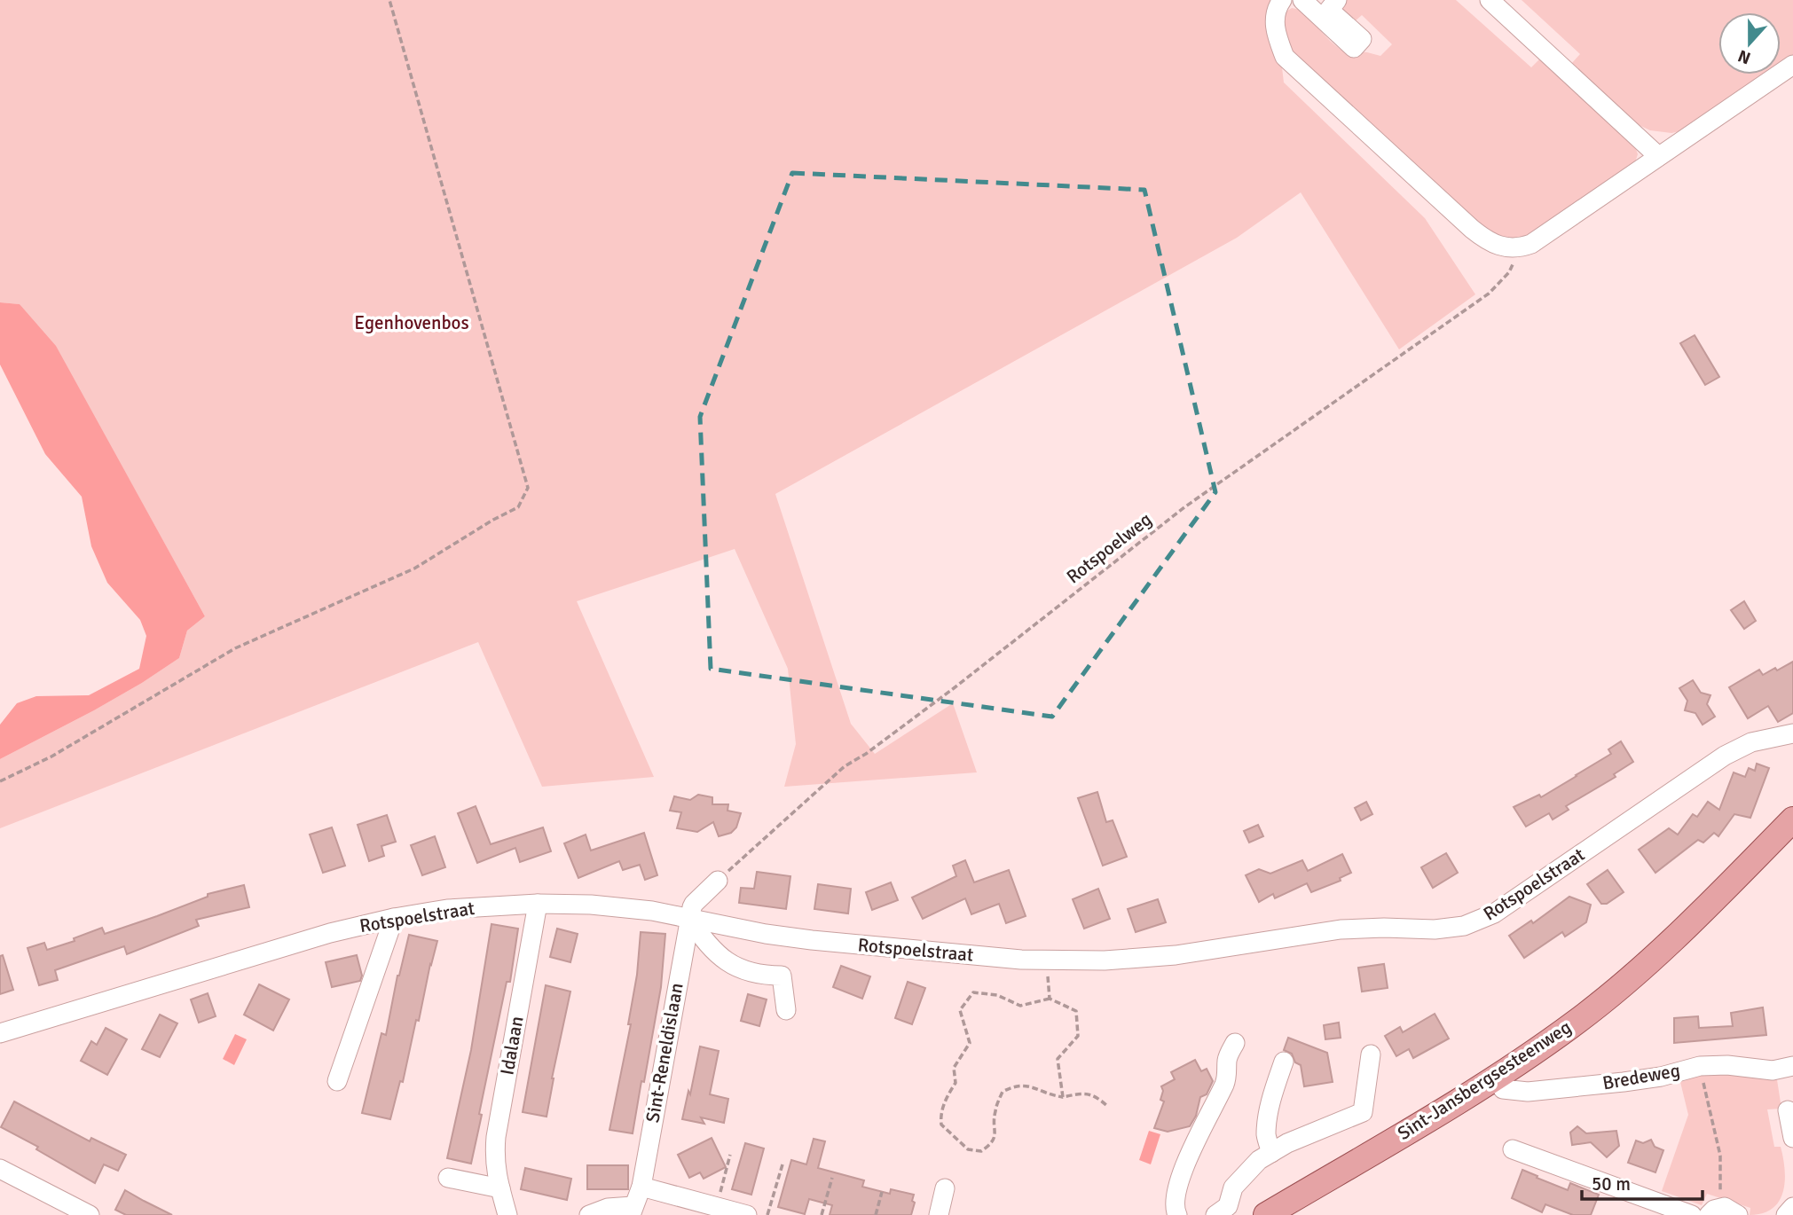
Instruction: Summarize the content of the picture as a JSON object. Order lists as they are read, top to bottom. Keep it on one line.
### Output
{"streets":{"main road":["Sint-Jansbergsesteenweg"],"street":["Rotspoelstraat","Idalaan","Sint-Reneldislaan","Bredeweg"],"path":["Rotspoelweg"]},"crossings":[["Rotspoelstraat","Idalaan"],["Rotspoelstraat","Sint-Reneldislaan"],["Bredeweg","Sint-Jansbergsesteenweg"]],"parks":["Egenhovenbos"],"scale_bar":"50 m","north":"bottom"}
